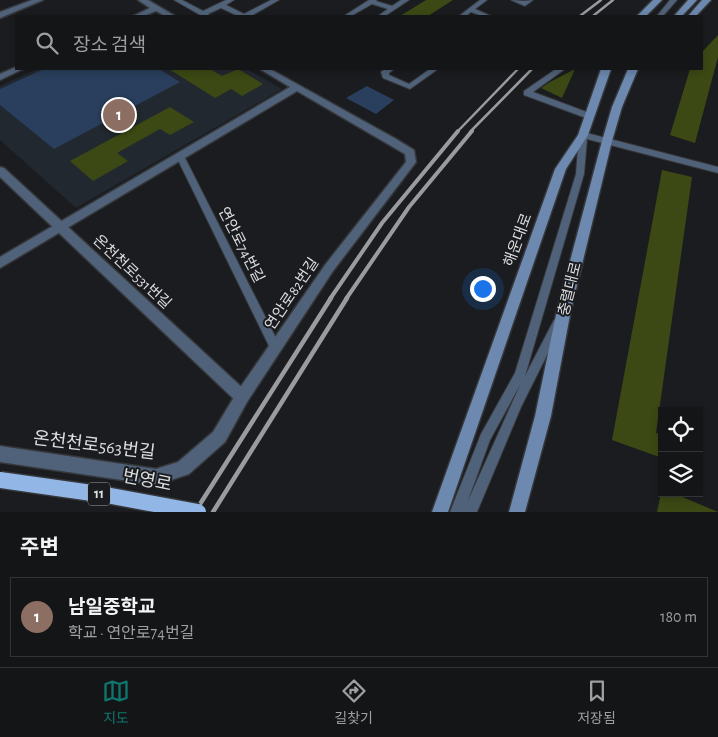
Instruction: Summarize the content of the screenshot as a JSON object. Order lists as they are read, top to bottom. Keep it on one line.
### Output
{"streets":{"highway":["번영로","11"],"main road":["해운대로","충렬대로"],"street":["온천천로531번길","연안로82번길","온천천로563번길"],"lane":["연안로74번길"]},"crossings":[["연안로74번길","연안로82번길"],["온천천로531번길","연안로82번길"],["연안로82번길","온천천로563번길"]],"page":{"search":"장소 검색","pins":"1","heading":"주변","list":[{"mark":"1","name":"남일중학교","note":"학교 · 연안로74번길","value":"180 m"}],"nav":["지도","길찾기","저장됨"]}}
